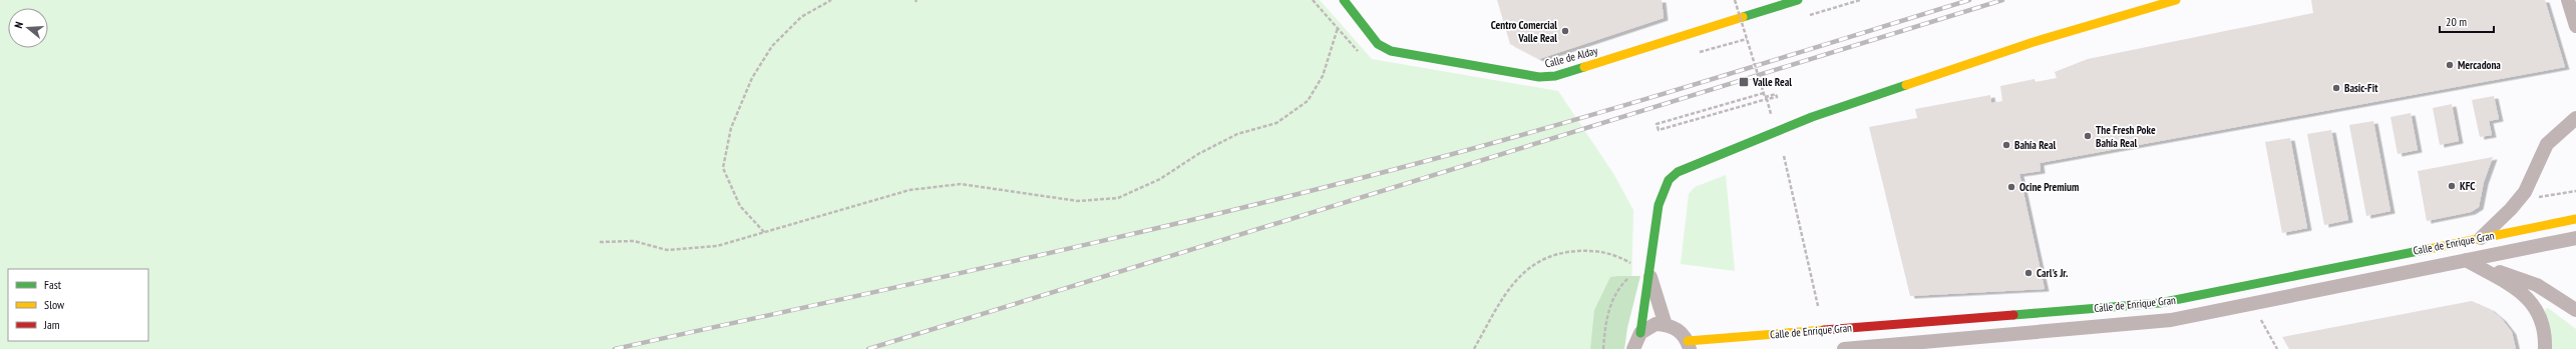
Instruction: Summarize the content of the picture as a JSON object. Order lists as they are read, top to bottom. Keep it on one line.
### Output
{"streets":{"street":["Calle de Alday","Calle de Enrique Gran"]},"places":{"other":["Centro Comercial Valle Real","Mercadona","Basic-Fit","The Fresh Poke Bahía Real","Bahía Real","KFC","Ocine Premium","Carl's Jr."],"transit":["Valle Real"]},"legend":["Fast","Slow","Jam"],"scale_bar":"20 m","north":"left"}
